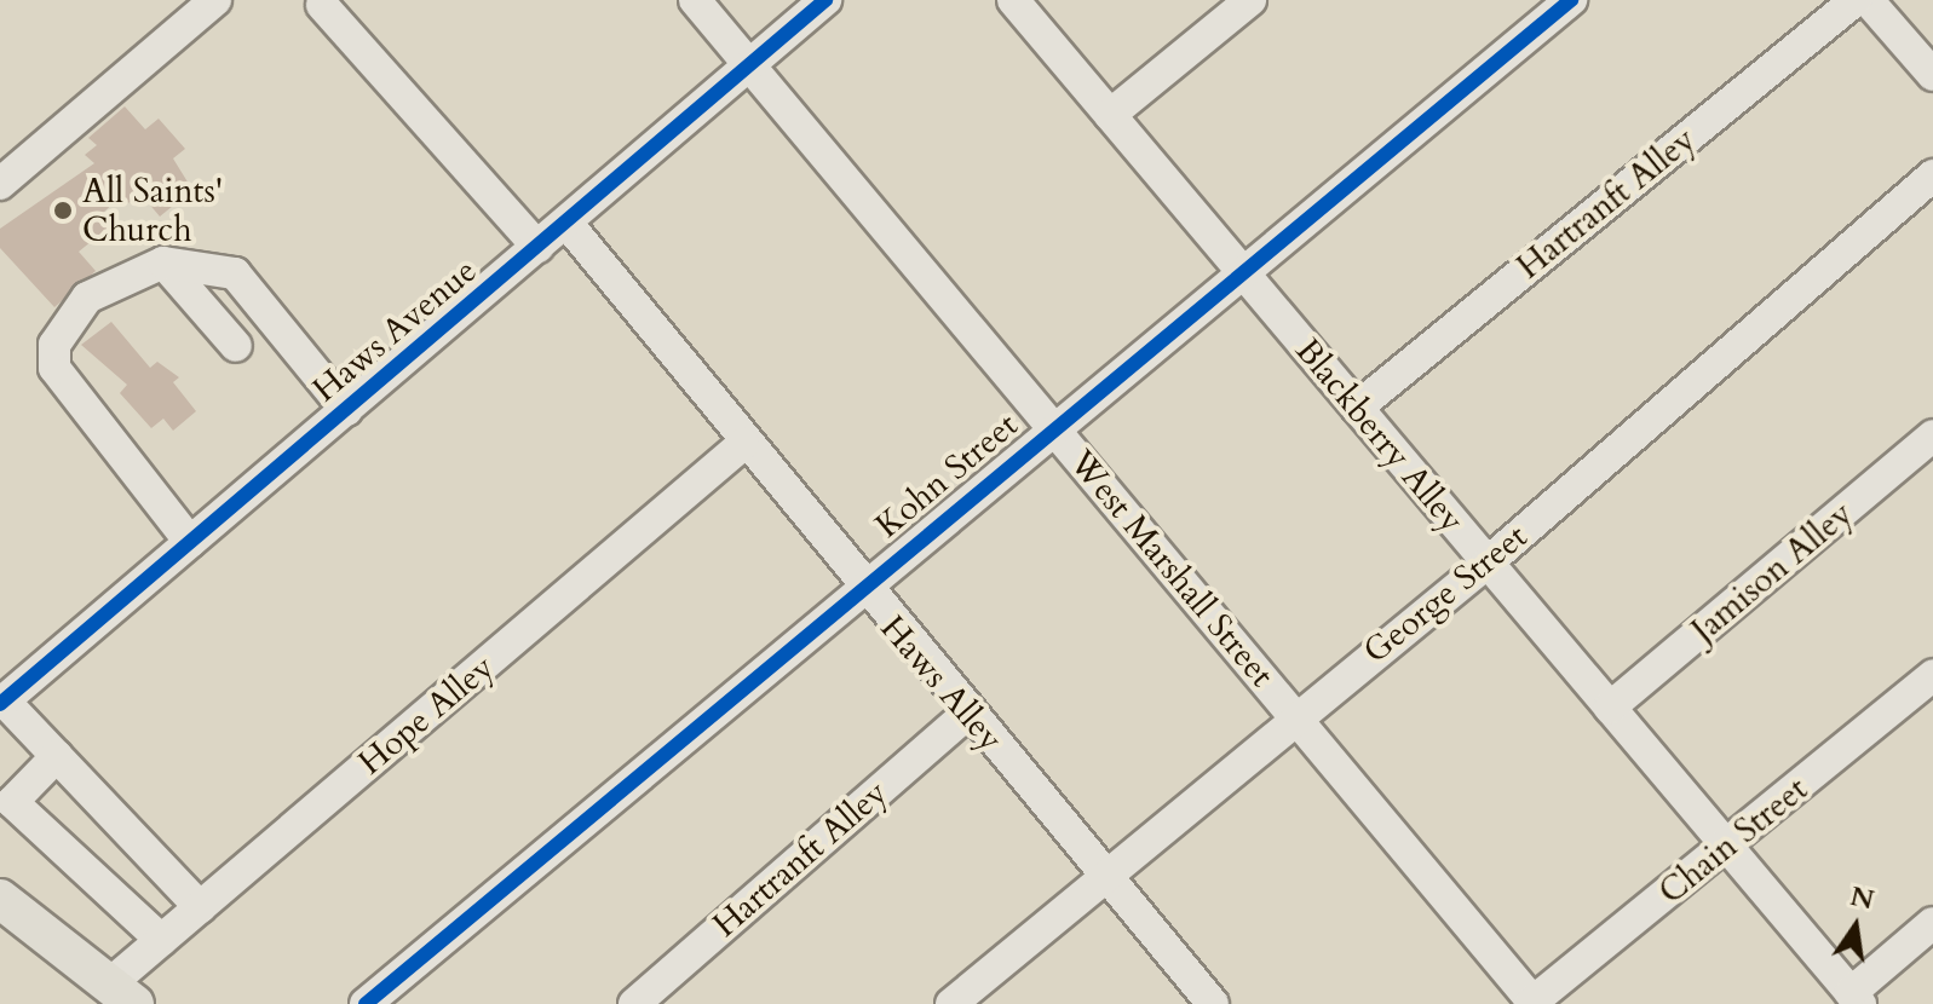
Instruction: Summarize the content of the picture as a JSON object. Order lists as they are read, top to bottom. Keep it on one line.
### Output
{"streets":{"street":["Hartranft Alley","Haws Avenue","Blackberry Alley","Kohn Street","West Marshall Street","Jamison Alley","George Street","Haws Alley","Hope Alley","Chain Street"]},"crossings":[["Hartranft Alley","Blackberry Alley"],["Hartranft Alley","Haws Alley"],["Haws Avenue","West Marshall Street"],["Haws Avenue","Haws Alley"],["Blackberry Alley","Kohn Street"],["Blackberry Alley","Jamison Alley"],["Blackberry Alley","George Street"],["Blackberry Alley","Chain Street"],["Kohn Street","West Marshall Street"],["Kohn Street","Haws Alley"],["West Marshall Street","George Street"],["West Marshall Street","Chain Street"],["George Street","Haws Alley"],["Haws Alley","Hope Alley"]],"places":["All Saints' Church"],"north":"top"}
